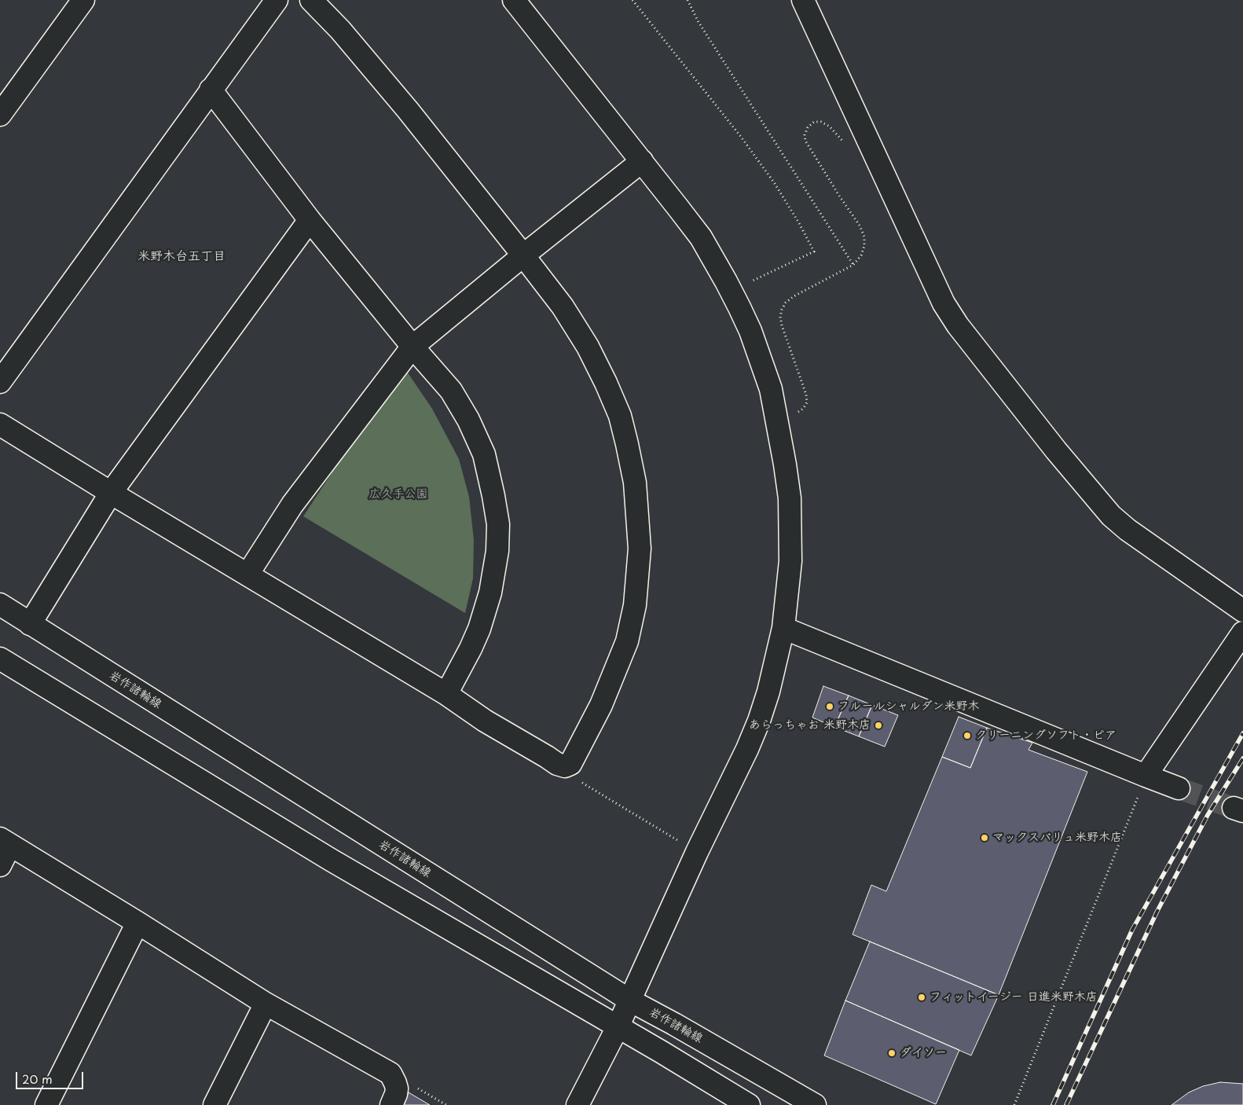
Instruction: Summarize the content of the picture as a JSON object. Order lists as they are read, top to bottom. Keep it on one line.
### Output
{"streets":{"street":["岩作諸輪線"]},"districts":["米野木台五丁目"],"parks":["広久手公園"],"places":["フルールシャルダン米野木","あらっちゃお 米野木店","クリーニングソフト・ピア","マックスバリュ米野木店","フィットイージー 日進米野木店","ダイソー"],"scale_bar":"20 m"}
